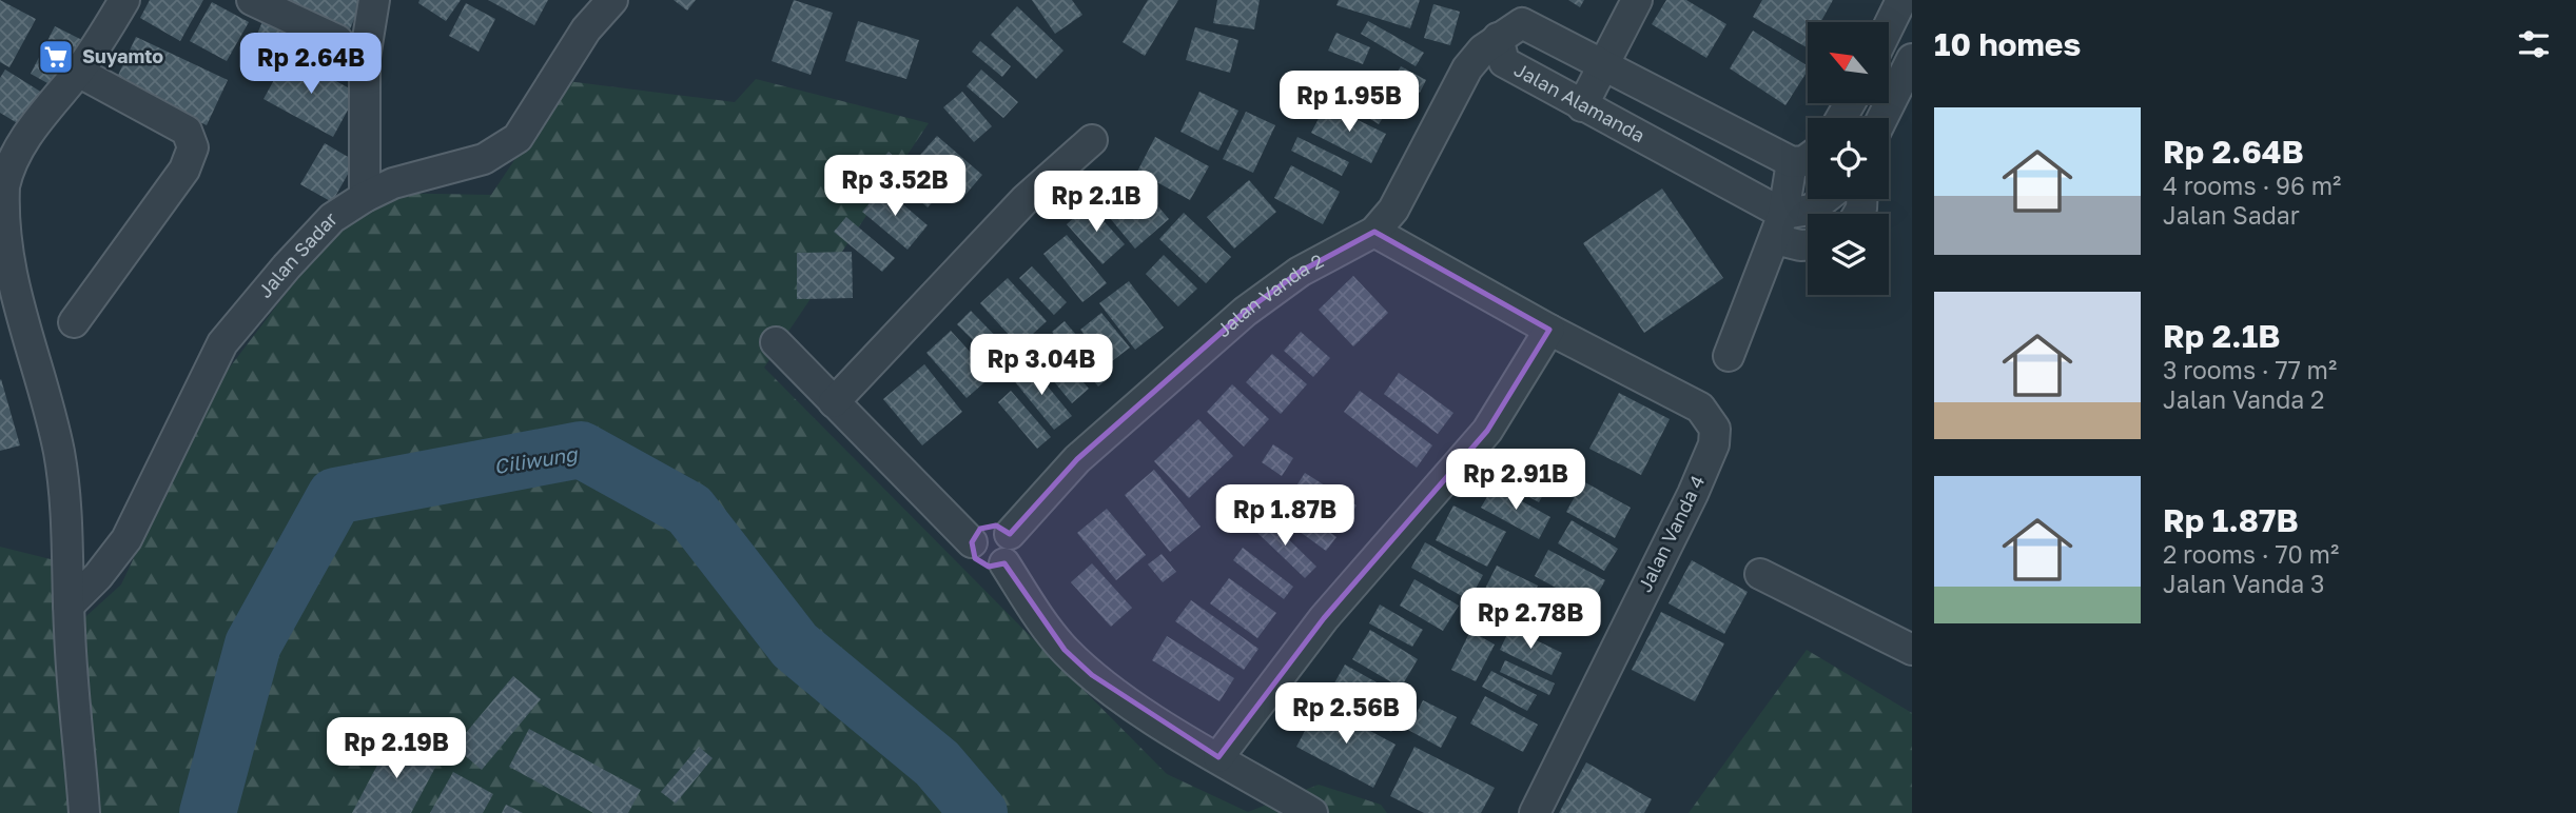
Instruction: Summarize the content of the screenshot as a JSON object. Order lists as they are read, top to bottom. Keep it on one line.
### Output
{"streets":{"street":["Jalan Alamanda","Jalan Sadar","Jalan Vanda 2","Jalan Vanda 4"]},"crossings":[["Jalan Alamanda","Jalan Vanda 2"]],"water":["Ciliwung"],"places":{"supermarket":["Suyamto"]},"north":"top left","page":{"heading":"10 homes","price":["Rp 2.64B","Rp 1.95B","Rp 3.52B","Rp 2.1B","Rp 3.04B","Rp 2.91B","Rp 1.87B","Rp 2.78B","Rp 2.56B","Rp 2.19B"],"list":[{"name":"Rp 2.64B","note":"4 rooms · 96 m² · Jalan Sadar"},{"name":"Rp 2.1B","note":"3 rooms · 77 m² · Jalan Vanda 2"},{"name":"Rp 1.87B","note":"2 rooms · 70 m² · Jalan Vanda 3"}]}}
